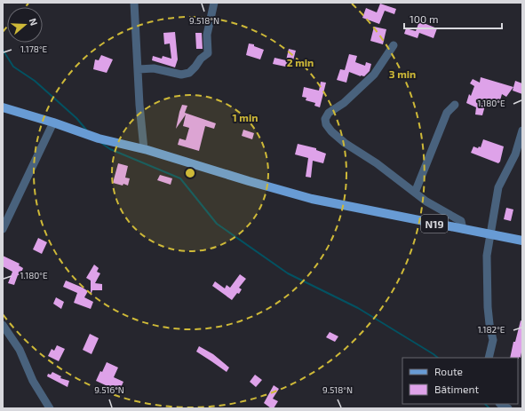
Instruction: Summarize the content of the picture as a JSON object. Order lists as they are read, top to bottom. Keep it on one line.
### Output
{"streets":{"main road":["N19"]},"legend":["Route","Bâtiment"],"scale_bar":"100 m","north":"right","coordinates":["9.518°N","1.178°E","1.180°E","1.182°E","9.516°N"],"rings":["2 min","3 min","1 min"]}
